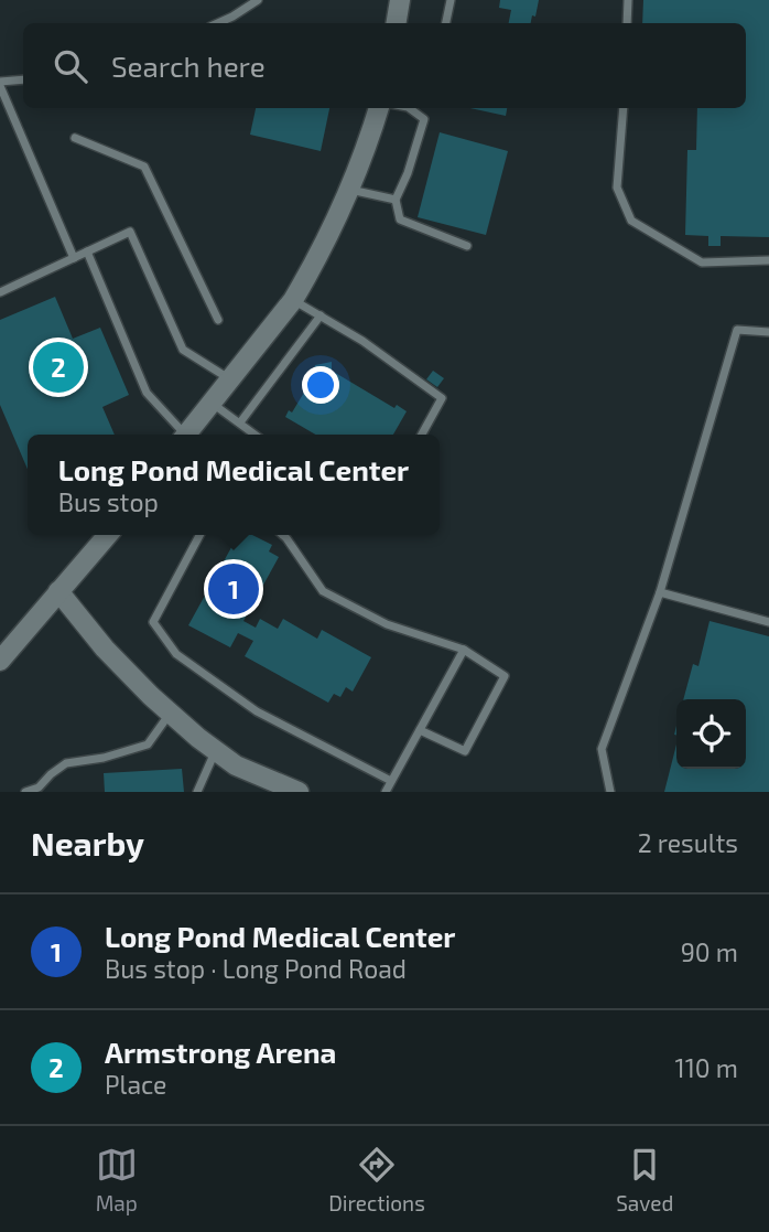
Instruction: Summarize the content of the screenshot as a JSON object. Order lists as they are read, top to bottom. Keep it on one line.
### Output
{"page":{"search":"Search here","pins":["2","1"],"popup":["Long Pond Medical Center","Bus stop"],"heading":["Nearby","2 results"],"list":[{"mark":"1","name":"Long Pond Medical Center","note":"Bus stop · Long Pond Road","value":"90 m"},{"mark":"2","name":"Armstrong Arena","note":"Place","value":"110 m"}],"nav":["Map","Directions","Saved"]}}
